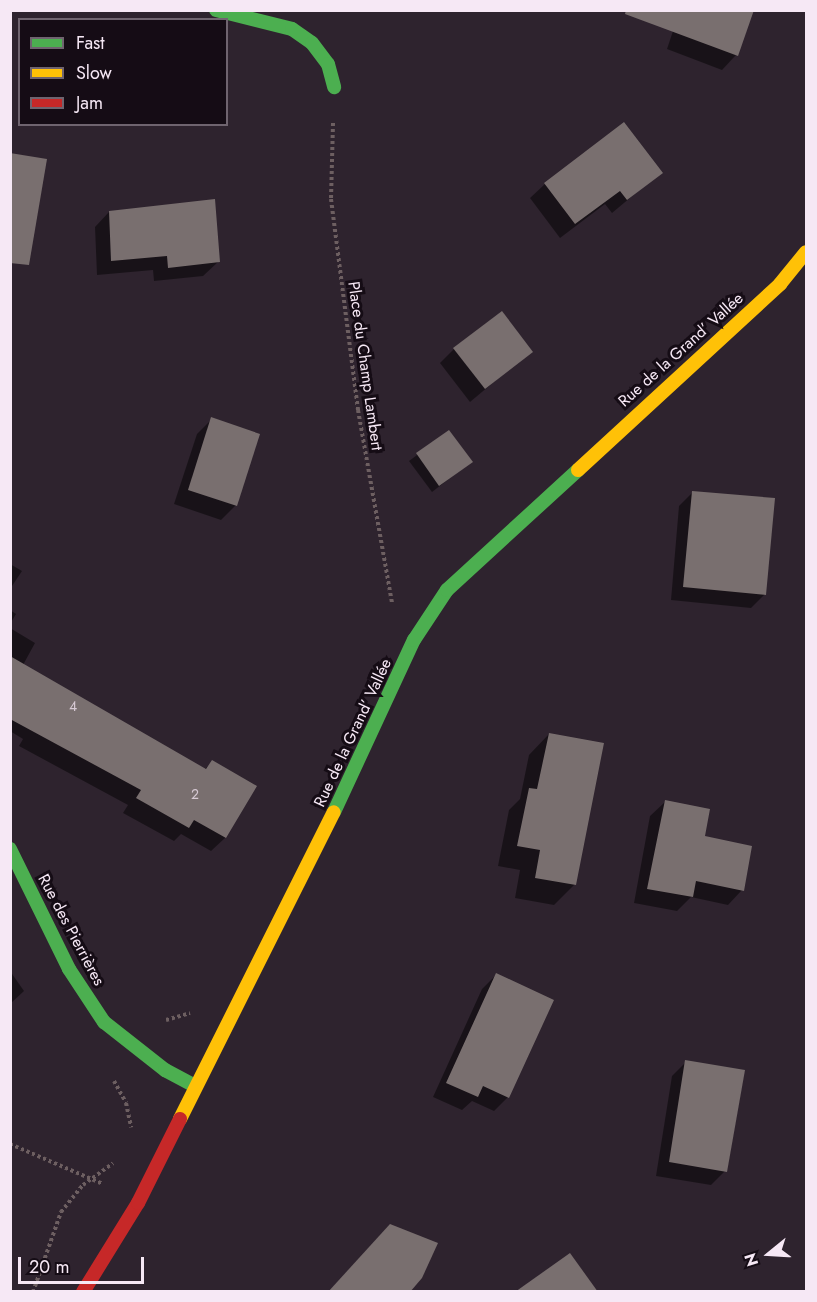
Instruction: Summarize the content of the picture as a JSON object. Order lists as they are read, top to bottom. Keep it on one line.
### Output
{"streets":{"street":["Rue de la Grand’ Vallée","Rue des Pierrières"],"path":["Place du Champ Lambert"]},"crossings":[["Rue de la Grand’ Vallée","Place du Champ Lambert"],["Rue de la Grand’ Vallée","Rue des Pierrières"]],"house_numbers":["4","2"],"legend":["Fast","Slow","Jam"],"scale_bar":"20 m","north":"left"}
